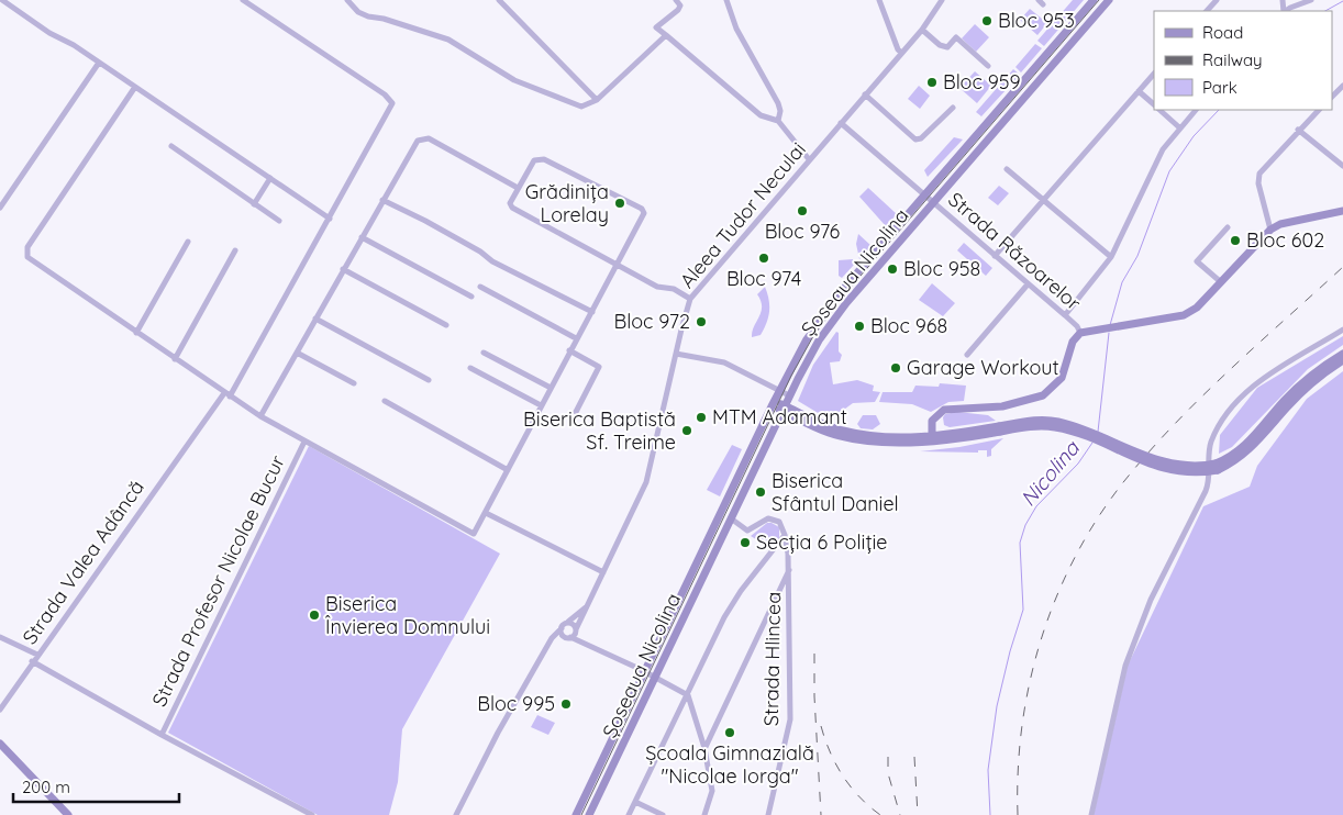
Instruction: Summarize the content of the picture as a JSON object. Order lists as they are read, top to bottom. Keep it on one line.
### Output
{"streets":{"main road":["Șoseaua Nicolina"],"street":["Aleea Tudor Neculai","Strada Răzoarelor","Strada Valea Adâncă","Strada Profesor Nicolae Bucur","Strada Hlincea"]},"crossings":[["Aleea Tudor Neculai","Strada Răzoarelor"],["Strada Răzoarelor","Șoseaua Nicolina"]],"water":["Nicolina"],"places":["Bloc 953","Bloc 959","Grădinița Lorelay","Bloc 976","Bloc 602","Bloc 974","Bloc 958","Bloc 972","Bloc 968","Garage Workout","MTM Adamant","Biserica Baptistă Sf. Treime","Biserica Sfântul Daniel","Secția 6 Poliție","Biserica Învierea Domnului","Bloc 995","Școala Gimnazială \"Nicolae Iorga\""],"legend":["Road","Railway","Park"],"scale_bar":"200 m"}
